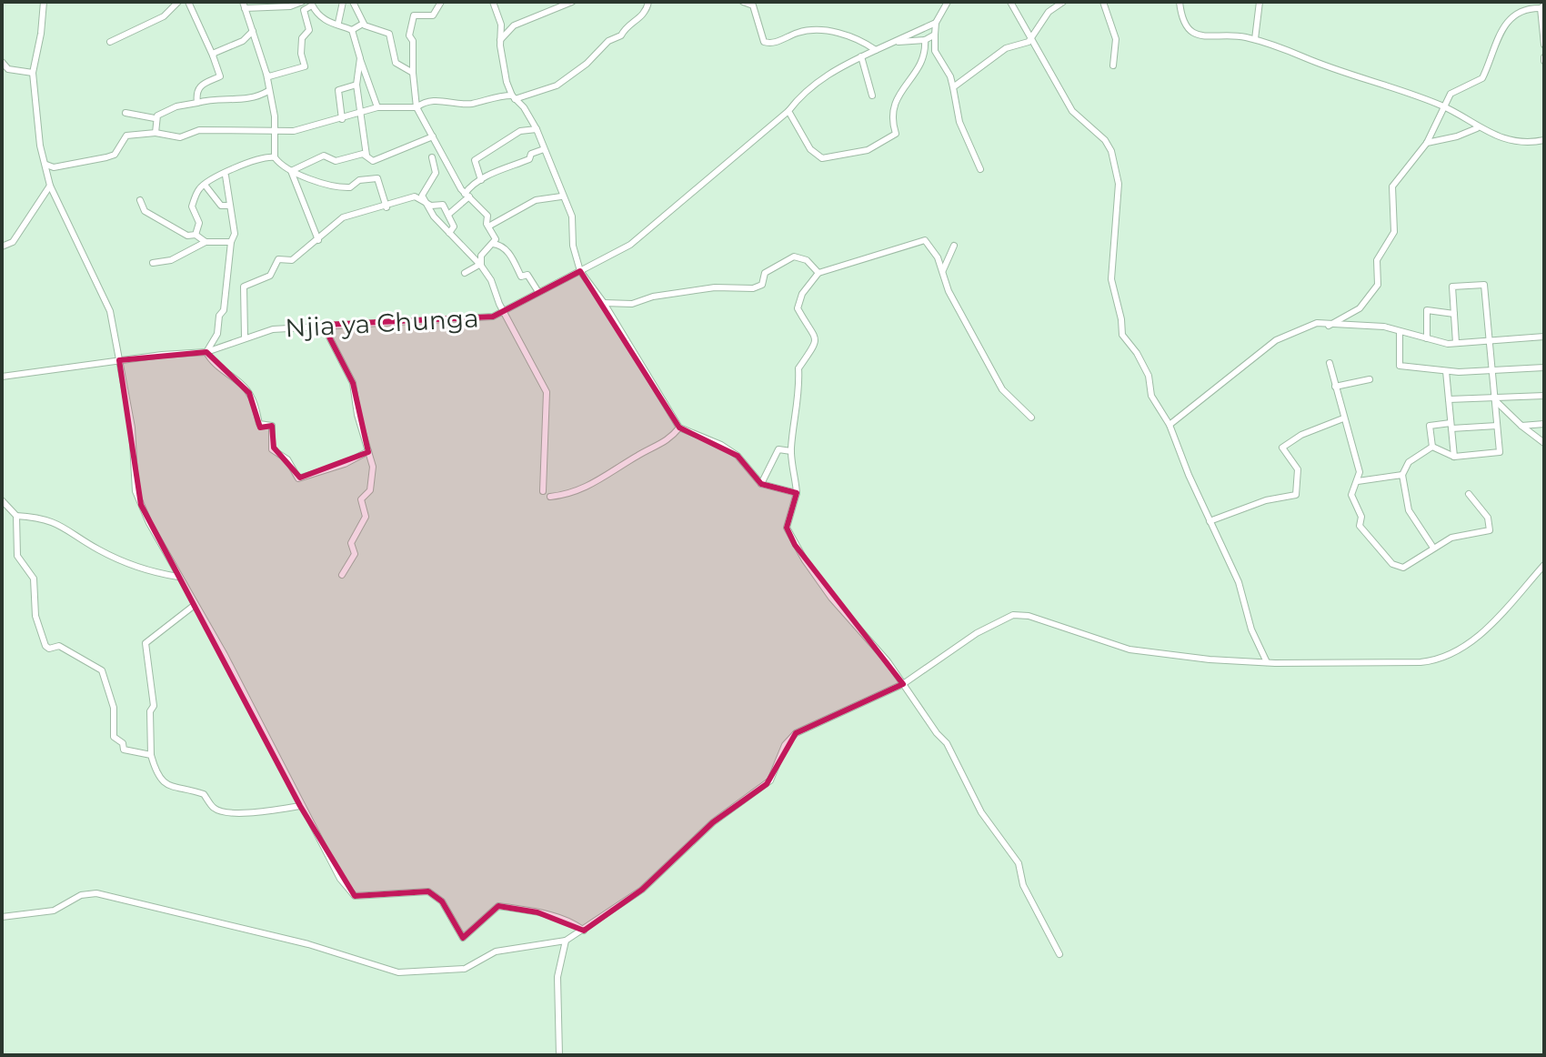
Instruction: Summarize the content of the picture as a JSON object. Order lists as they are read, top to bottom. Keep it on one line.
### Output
{"streets":{"street":["Njia ya Chunga"]}}
